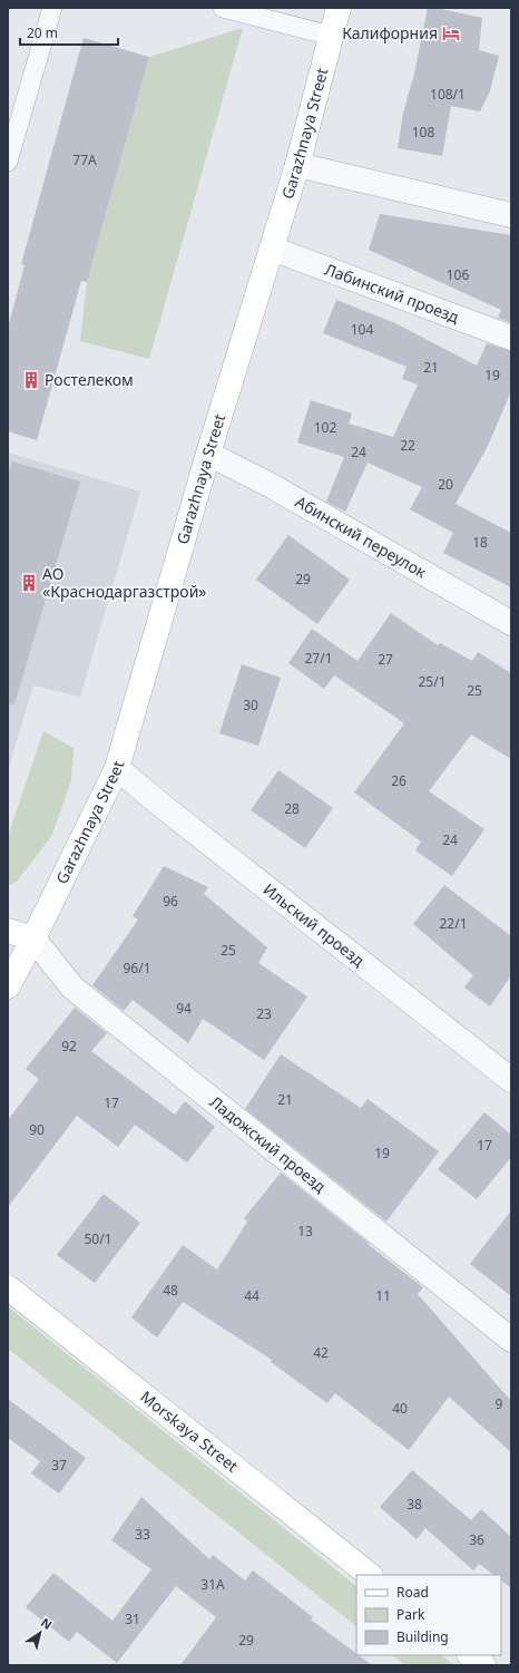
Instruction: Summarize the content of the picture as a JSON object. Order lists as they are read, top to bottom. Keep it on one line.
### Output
{"streets":{"street":["Garazhnaya Street","Лабинский проезд","Абинский переулок","Ильский проезд","Ладожский проезд","Morskaya Street"]},"crossings":[["Garazhnaya Street","Лабинский проезд"],["Garazhnaya Street","Абинский переулок"],["Garazhnaya Street","Ильский проезд"],["Garazhnaya Street","Ладожский проезд"]],"places":{"hotel":["Калифорния"],"building":["Ростелеком","АО «Краснодаргазстрой»"]},"house_numbers":["108/1","108","77А","106","104","21","19","102","22","24","20","18","29","27/1","27","25/1","25","30","26","28","24","96","22/1","25","96/1","94","23","92","21","17","90","17","19","13","50/1","48","44","11","42","9","40","37","38","33","36","31А","31","29"],"legend":["Road","Park","Building"],"scale_bar":"20 m","north":"top right"}
